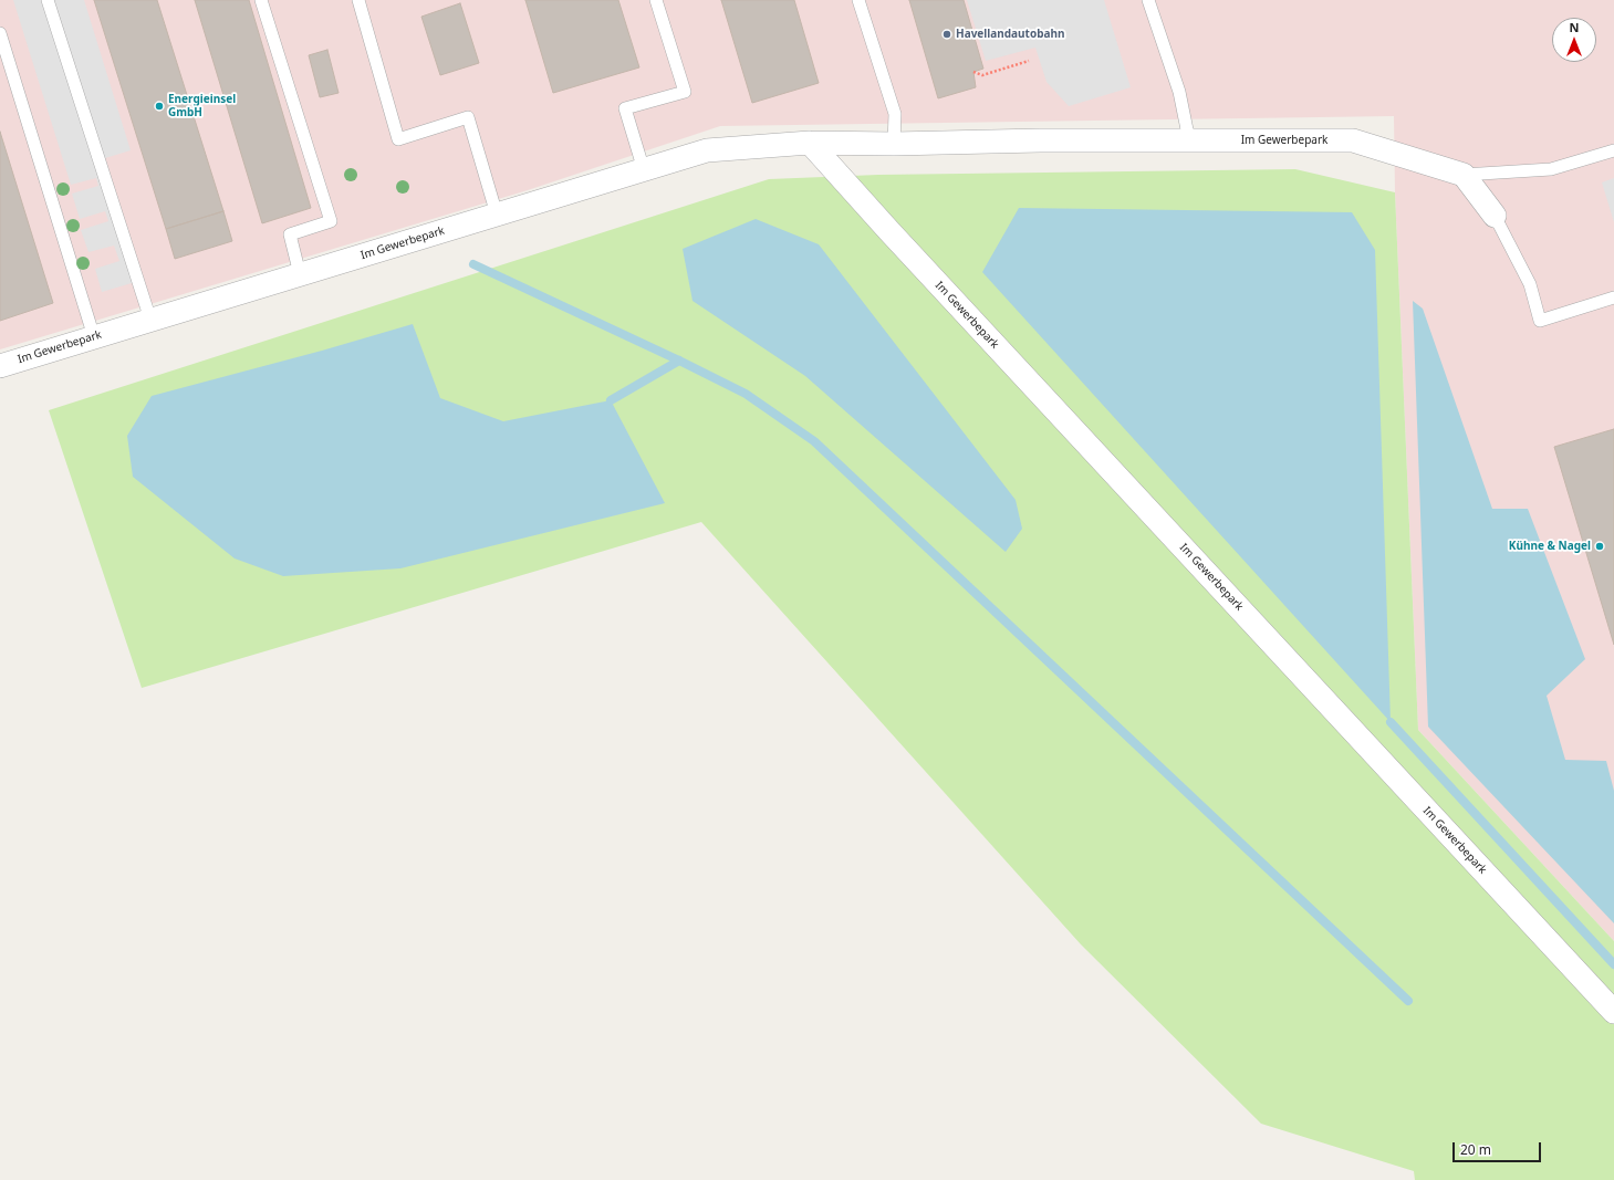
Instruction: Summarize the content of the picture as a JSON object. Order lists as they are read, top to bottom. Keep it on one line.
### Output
{"streets":{"street":["Im Gewerbepark"]},"places":["Havellandautobahn","Energieinsel GmbH","Kühne & Nagel"],"scale_bar":"20 m","north":"top"}
